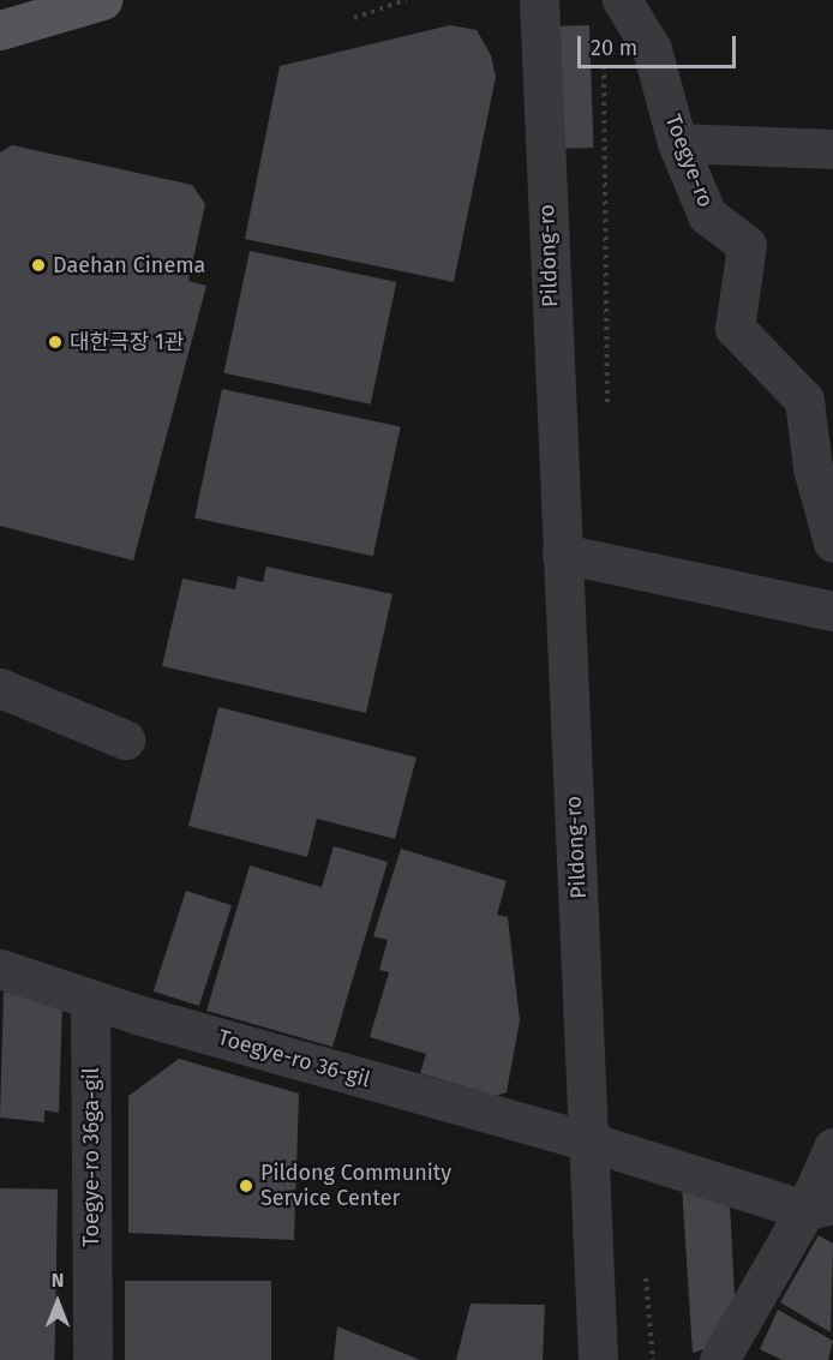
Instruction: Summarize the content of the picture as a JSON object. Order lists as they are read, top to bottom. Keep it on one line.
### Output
{"streets":{"street":["Toegye-ro","Pildong-ro","Toegye-ro 36-gil","Toegye-ro 36ga-gil"]},"crossings":[["Pildong-ro","Toegye-ro 36-gil"],["Toegye-ro 36-gil","Toegye-ro 36ga-gil"]],"places":["Daehan Cinema","대한극장 1관","Pildong Community Service Center"],"scale_bar":"20 m","north":"top"}
